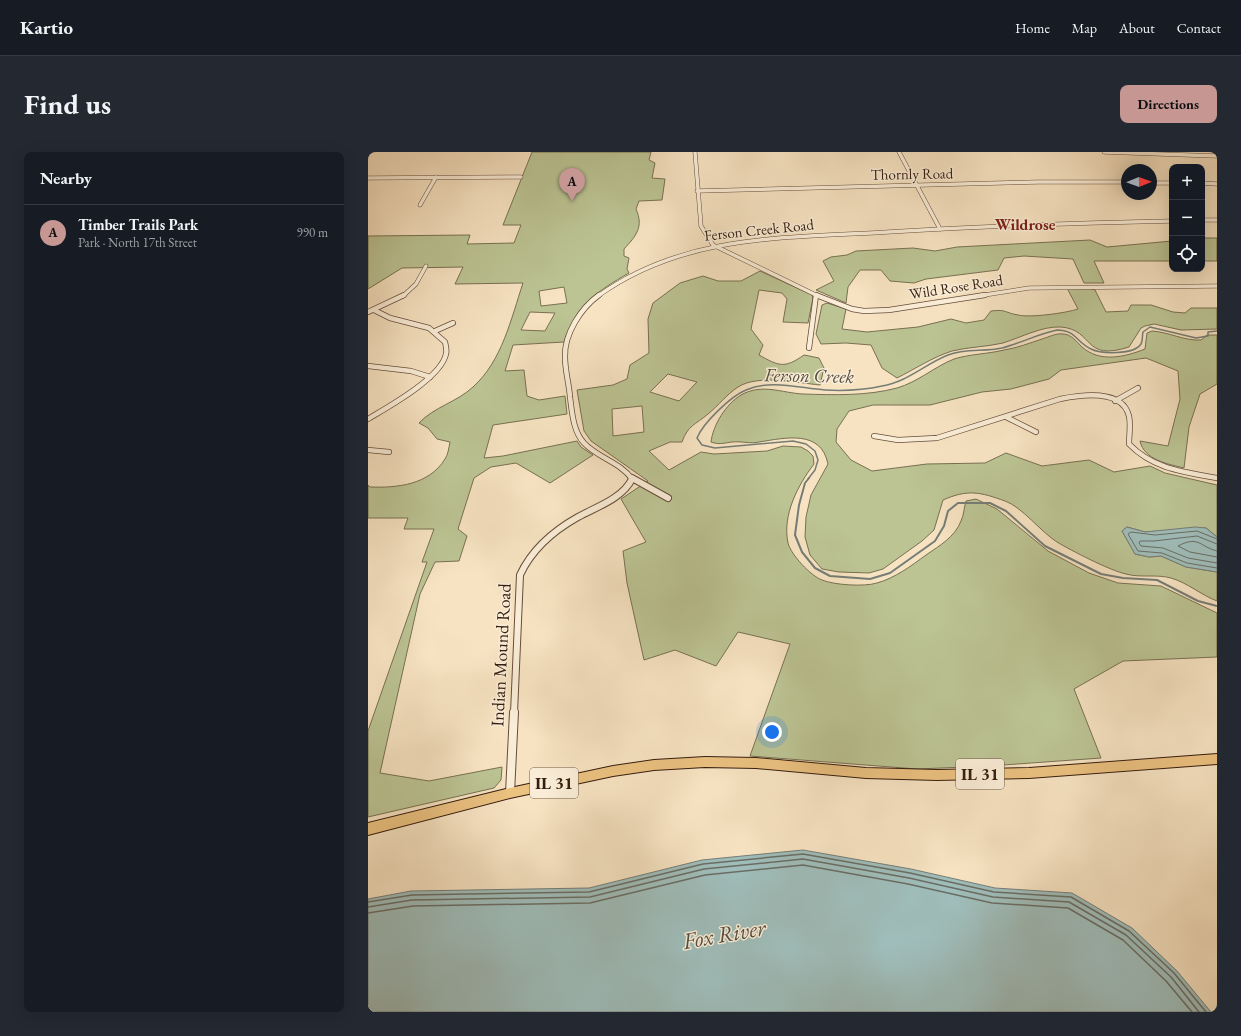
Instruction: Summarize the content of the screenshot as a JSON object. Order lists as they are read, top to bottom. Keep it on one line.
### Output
{"streets":{"main road":["IL 31"],"street":["Thornly Road","Ferson Creek Road","Wild Rose Road","Indian Mound Road"]},"crossings":[["Ferson Creek Road","Wild Rose Road"],["Ferson Creek Road","Indian Mound Road"],["Indian Mound Road","IL 31"]],"districts":["Wildrose"],"water":["Ferson Creek","Fox River"],"north":"right","page":{"header":"Kartio","nav":["Home","Map","About","Contact"],"buttons":"Directions","title":"Find us","heading":"Nearby","map_buttons":["+","−"],"pins":"A","list":[{"mark":"A","name":"Timber Trails Park","note":"Park · North 17th Street","value":"990 m"}]}}
